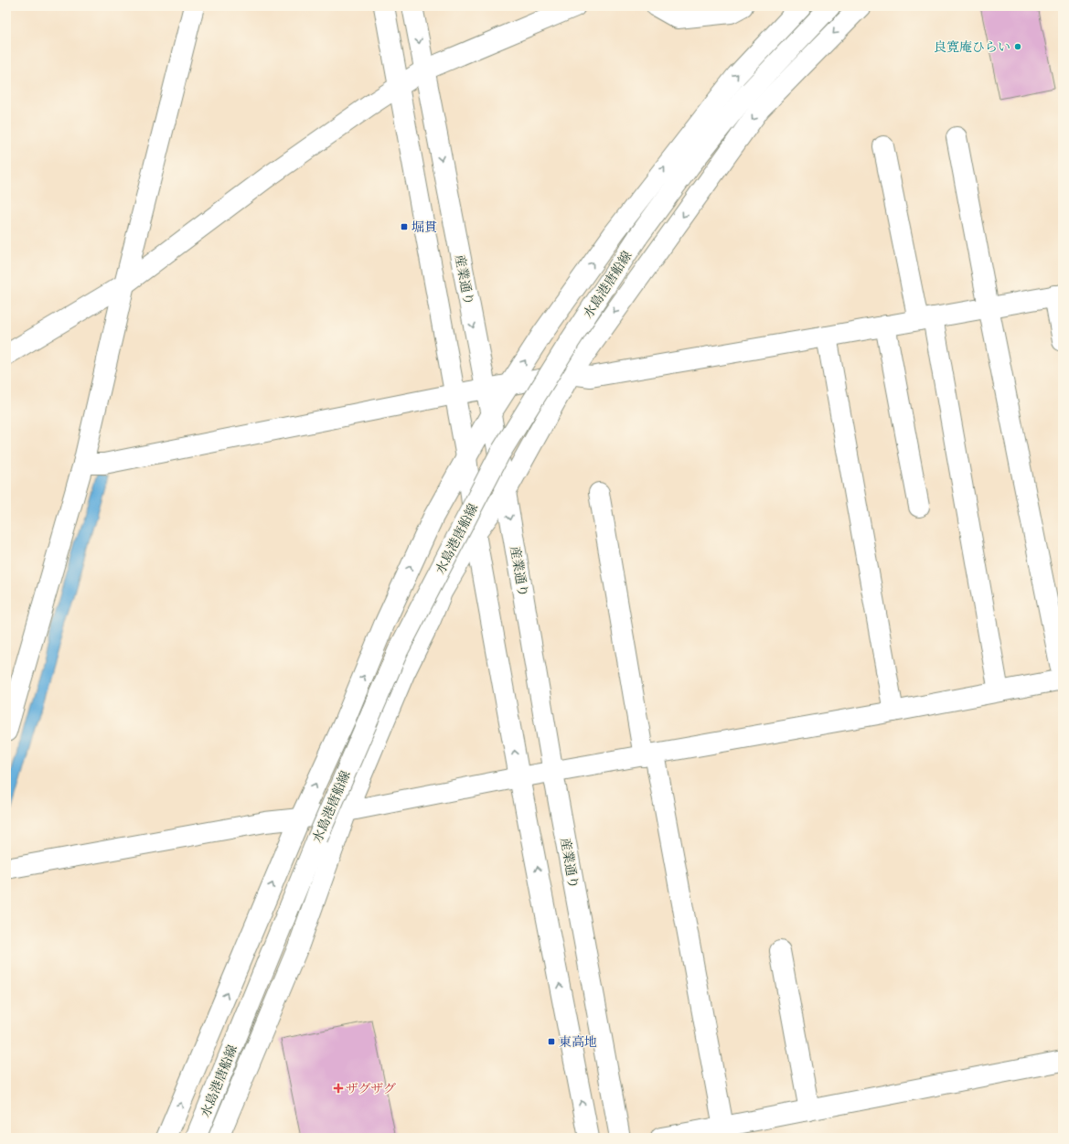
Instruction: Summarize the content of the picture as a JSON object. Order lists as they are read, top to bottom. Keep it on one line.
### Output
{"streets":{"street":["産業通り","水島港唐船線"]},"places":{"other":["良寛庵ひらい"],"transit":["堀貫","東高地"],"health":["ザグザグ"]}}
